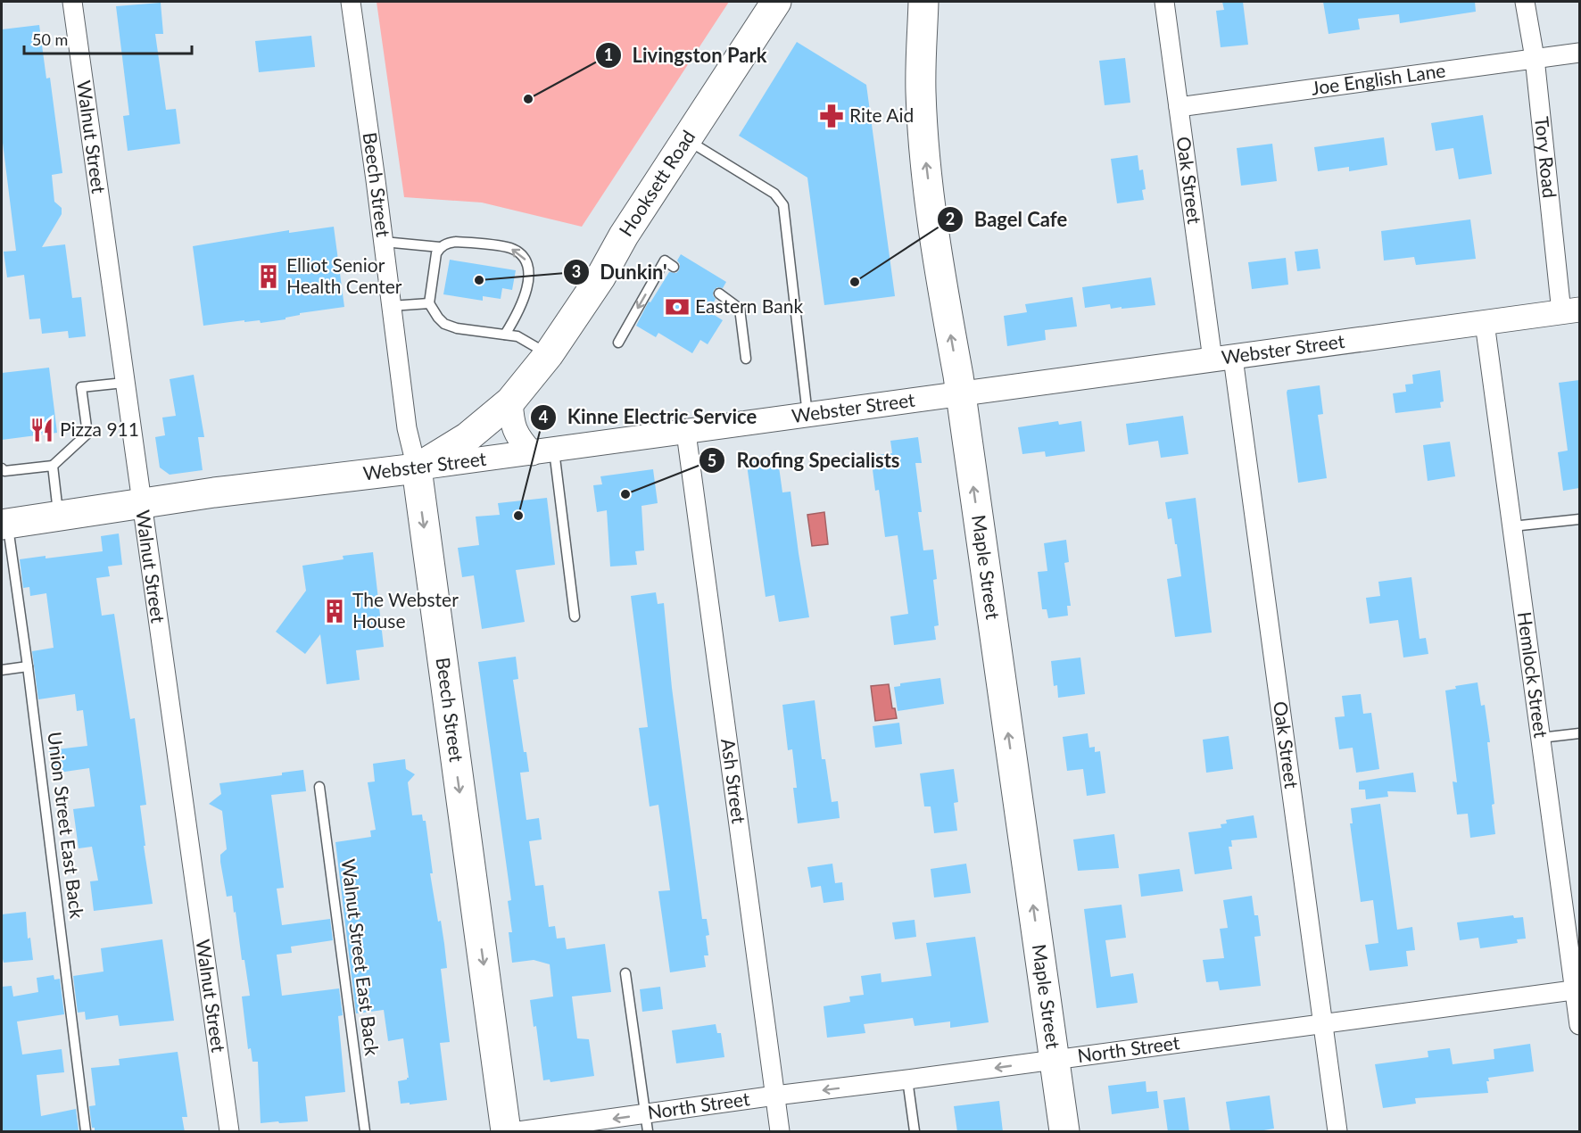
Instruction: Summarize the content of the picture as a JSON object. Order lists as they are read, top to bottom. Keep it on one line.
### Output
{"streets":{"main road":["Hooksett Road","Beech Street","Webster Street","Maple Street"],"street":["Joe English Lane","Walnut Street","Tory Road","Oak Street","Hemlock Street","Ash Street","North Street"],"lane":["Union Street East Back","Walnut Street East Back"]},"crossings":[["Joe English Lane","Tory Road"],["Joe English Lane","Oak Street"],["Walnut Street","Webster Street"],["Tory Road","Webster Street"],["Oak Street","Webster Street"],["Oak Street","North Street"],["Hooksett Road","Beech Street"],["Hooksett Road","Webster Street"],["Beech Street","Webster Street"],["Webster Street","Maple Street"],["Webster Street","Hemlock Street"],["Webster Street","Ash Street"],["Webster Street","Union Street East Back"],["Maple Street","North Street"],["Hemlock Street","North Street"],["Ash Street","North Street"]],"one_way":["Beech Street","Maple Street","North Street"],"places":{"other":["Livingston Park","Dunkin'","Bagel Cafe","Roofing Specialists","Kinne Electric Service"],"pharmacy":["Rite Aid"],"building":["Elliot Senior Health Center","The Webster House"],"bank":["Eastern Bank"],"restaurant":["Pizza 911"]},"scale_bar":"50 m"}
